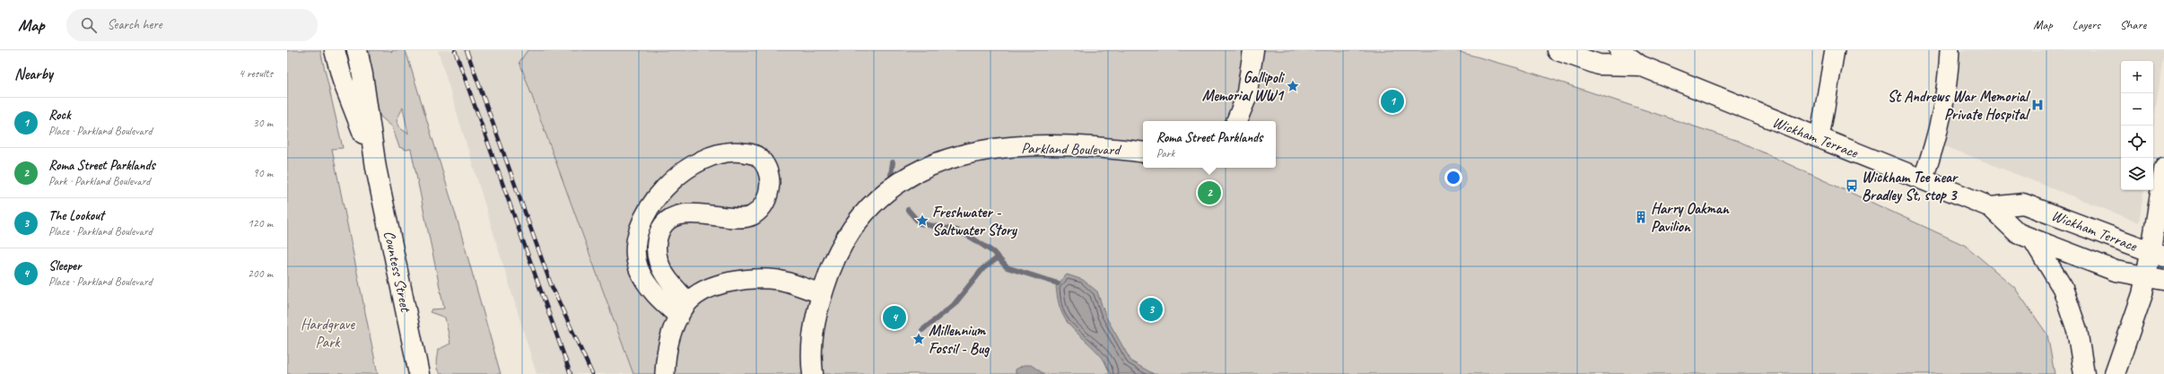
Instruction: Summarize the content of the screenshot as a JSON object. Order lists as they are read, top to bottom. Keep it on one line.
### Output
{"streets":{"main road":["Wickham Terrace","Parkland Boulevard","Countess Street"]},"parks":["Hardgrave Park"],"places":{"place":["Gallipoli Memorial WW1","Freshwater - Saltwater Story","Millennium Fossil - Bug"],"hospital":["St Andrews War Memorial Private Hospital"],"bus stop":["Wickham Tce near Bradley St, stop 3"],"building":["Harry Oakman Pavilion"]},"page":{"header":"Map","search":"Search here","nav":["Map","Layers","Share"],"heading":["Nearby","4 results"],"map_buttons":["+","−"],"pins":["1","2","3","4"],"list":[{"mark":"1","name":"Rock","note":"Place · Parkland Boulevard","value":"30 m"},{"mark":"2","name":"Roma Street Parklands","note":"Park · Parkland Boulevard","value":"90 m"},{"mark":"3","name":"The Lookout","note":"Place · Parkland Boulevard","value":"120 m"},{"mark":"4","name":"Sleeper","note":"Place · Parkland Boulevard","value":"200 m"}],"popup":["Roma Street Parklands","Park"]}}
